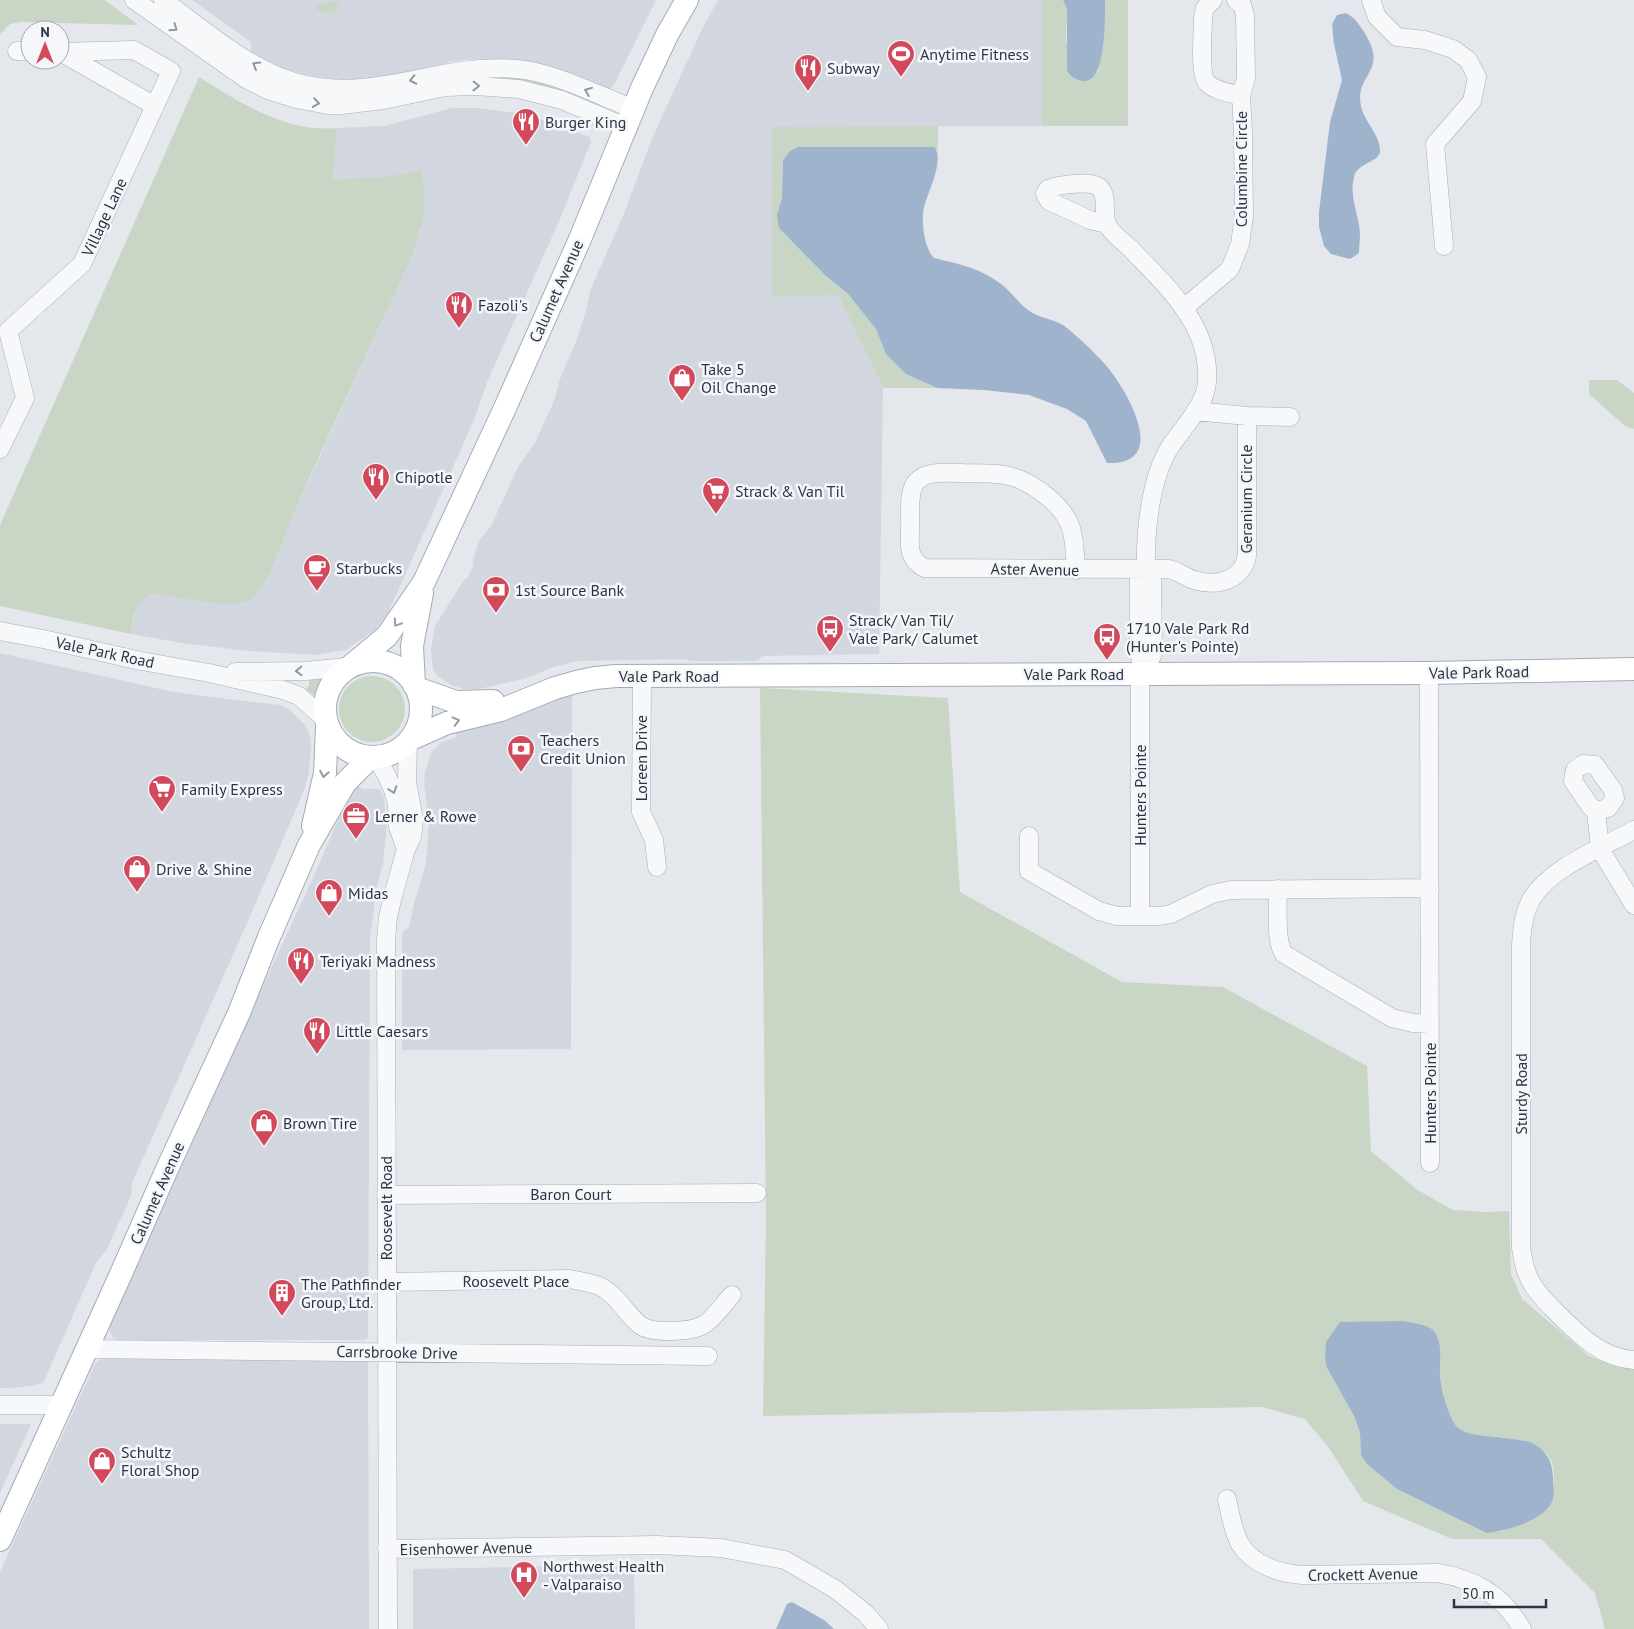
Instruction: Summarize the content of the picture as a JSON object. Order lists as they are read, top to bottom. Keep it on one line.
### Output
{"streets":{"main road":["Calumet Avenue","Vale Park Road"],"street":["Columbine Circle","Village Lane","Geranium Circle","Aster Avenue","Loreen Drive","Hunters Pointe","Sturdy Road","Baron Court","Roosevelt Road","Roosevelt Place","Carrsbrooke Drive","Eisenhower Avenue","Crockett Avenue"]},"crossings":[["Calumet Avenue","Vale Park Road"],["Calumet Avenue","Roosevelt Road"],["Calumet Avenue","Carrsbrooke Drive"],["Geranium Circle","Aster Avenue"],["Vale Park Road","Loreen Drive"],["Vale Park Road","Hunters Pointe"],["Vale Park Road","Roosevelt Road"],["Baron Court","Roosevelt Road"],["Roosevelt Road","Roosevelt Place"],["Roosevelt Road","Carrsbrooke Drive"],["Roosevelt Road","Eisenhower Avenue"]],"places":{"sports":["Anytime Fitness"],"restaurant":["Subway","Burger King","Fazoli's","Chipotle","Teriyaki Madness","Little Caesars"],"shop":["Take 5 Oil Change","Drive & Shine","Midas","Brown Tire","Schultz Floral Shop"],"supermarket":["Strack & Van Til","Family Express"],"cafe":["Starbucks"],"bank":["1st Source Bank","Teachers Credit Union"],"bus stop":["Strack/ Van Til/ Vale Park/ Calumet","1710 Vale Park Rd (Hunter's Pointe)"],"office":["Lerner & Rowe"],"building":["The Pathfinder Group, Ltd."],"hospital":["Northwest Health - Valparaiso"]},"scale_bar":"50 m","north":"top"}
